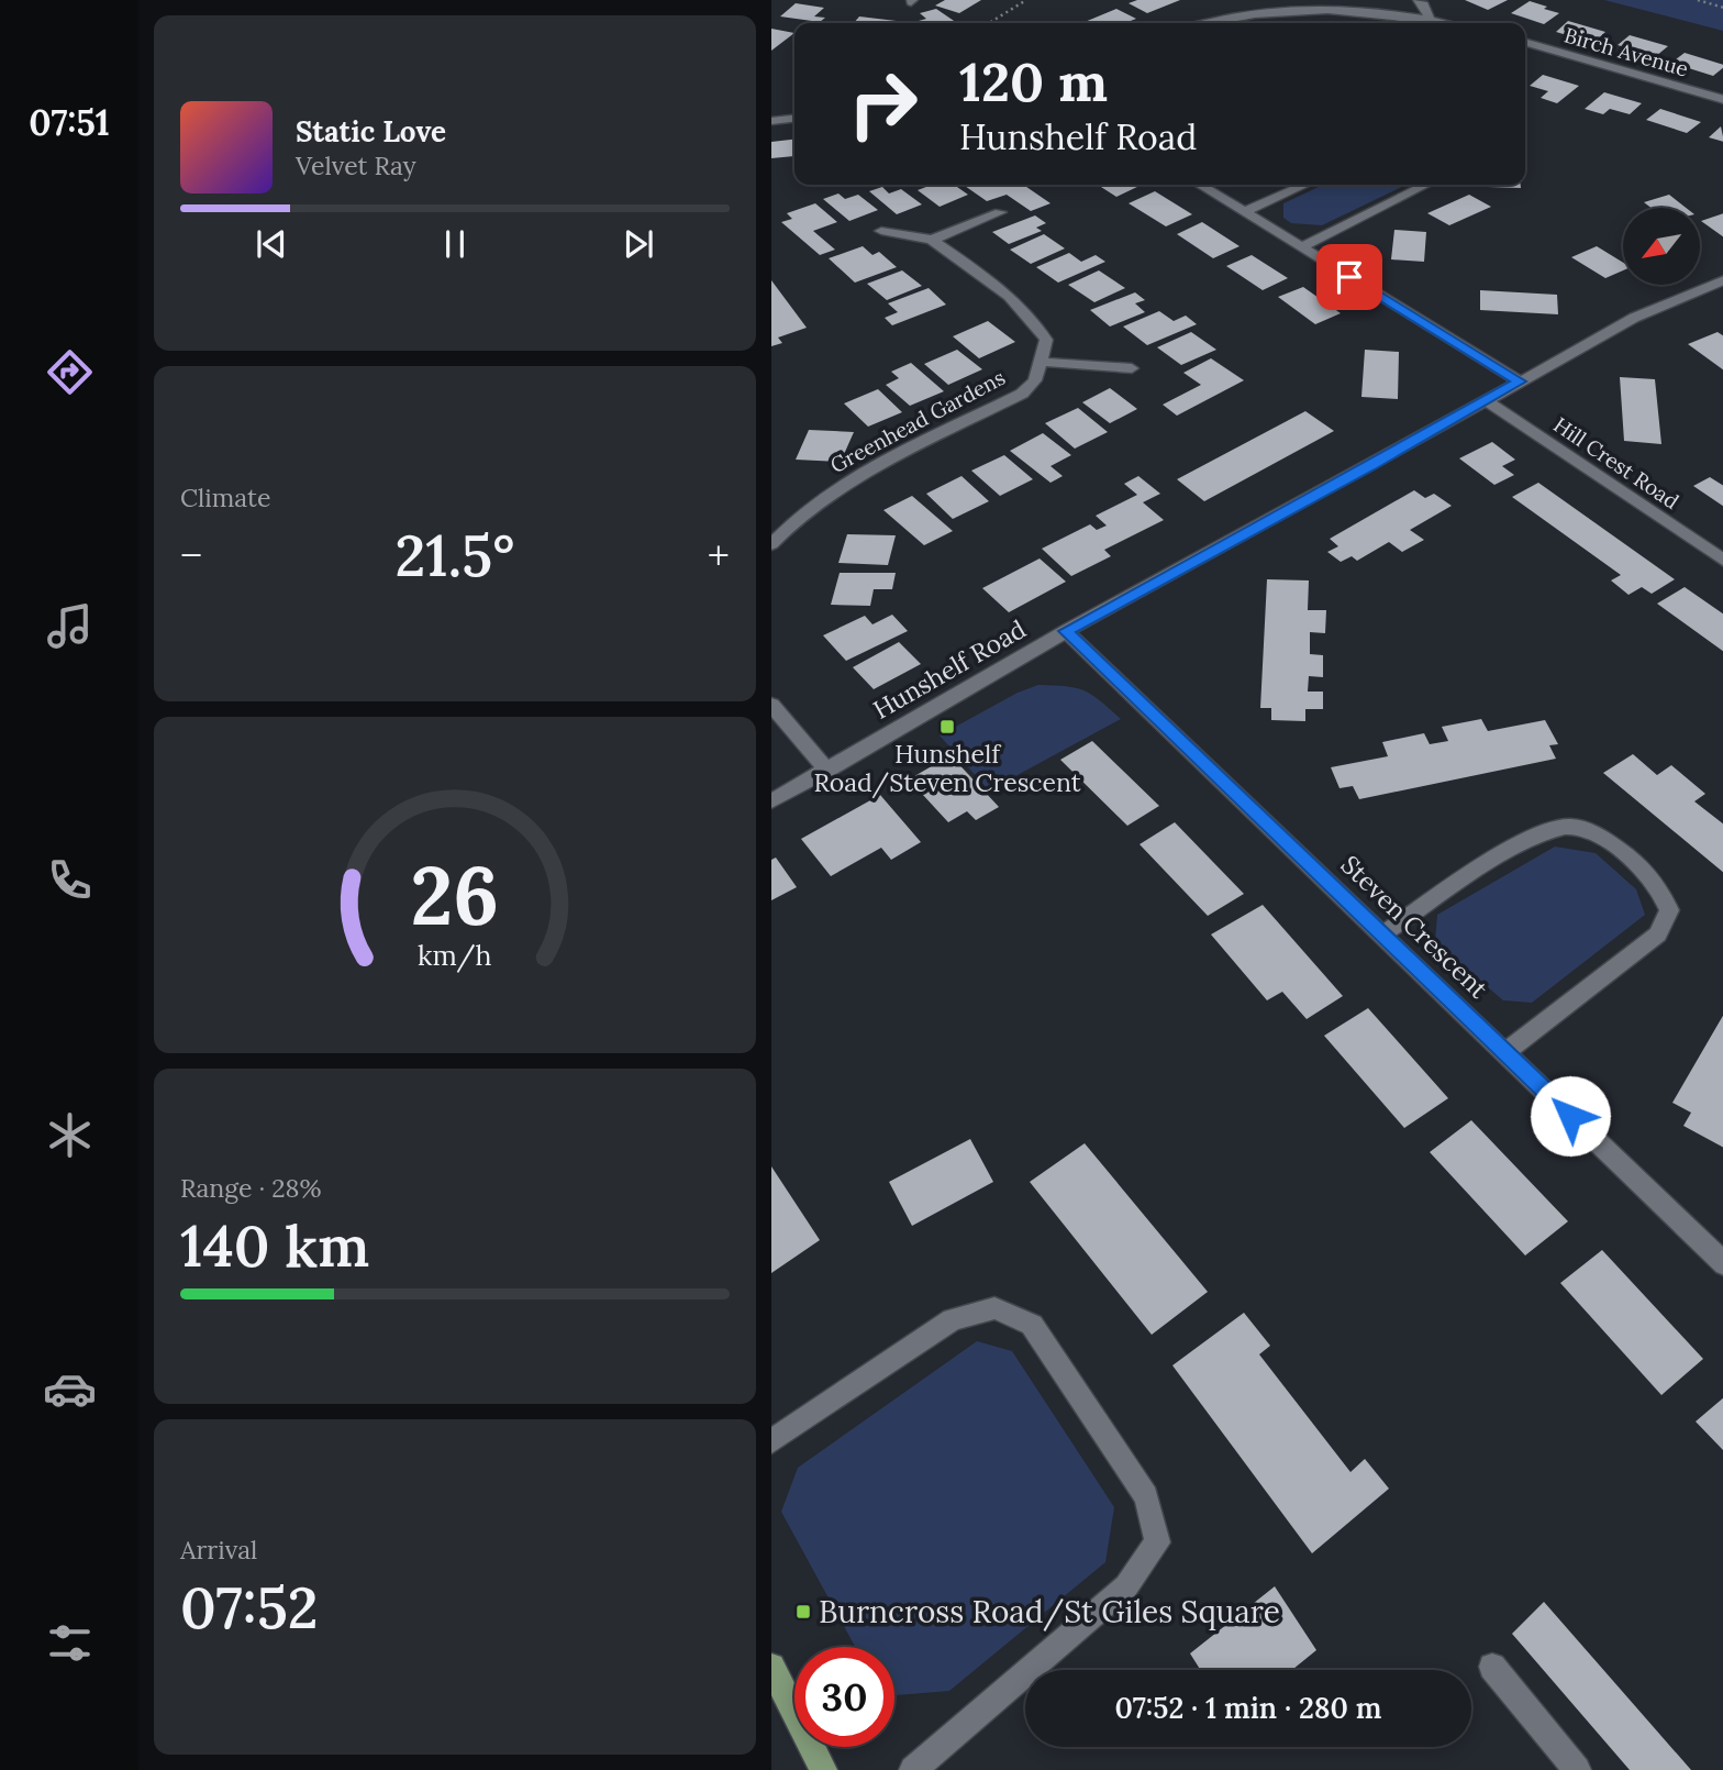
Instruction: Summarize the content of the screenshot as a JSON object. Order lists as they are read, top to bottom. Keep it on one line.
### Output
{"streets":{"street":["Birch Avenue","Greenhead Gardens","Hill Crest Road","Hunshelf Road","Steven Crescent"]},"crossings":[["Hill Crest Road","Hunshelf Road"],["Hunshelf Road","Steven Crescent"]],"places":{"transit":["Hunshelf Road/Steven Crescent","Burncross Road/St Giles Square"]},"north":"bottom left","page":{"tabs":"07:51","turn":["120 m","Hunshelf Road"],"song":["Static Love","Velvet Ray"],"tile":["Climate",["Range · 28%","140 km"],["Arrival","07:52"]],"heat":["−","21.5°","+"],"limit":"30","trip":"07:52 · 1 min · 280 m","gauge":["26","km/h"]}}
